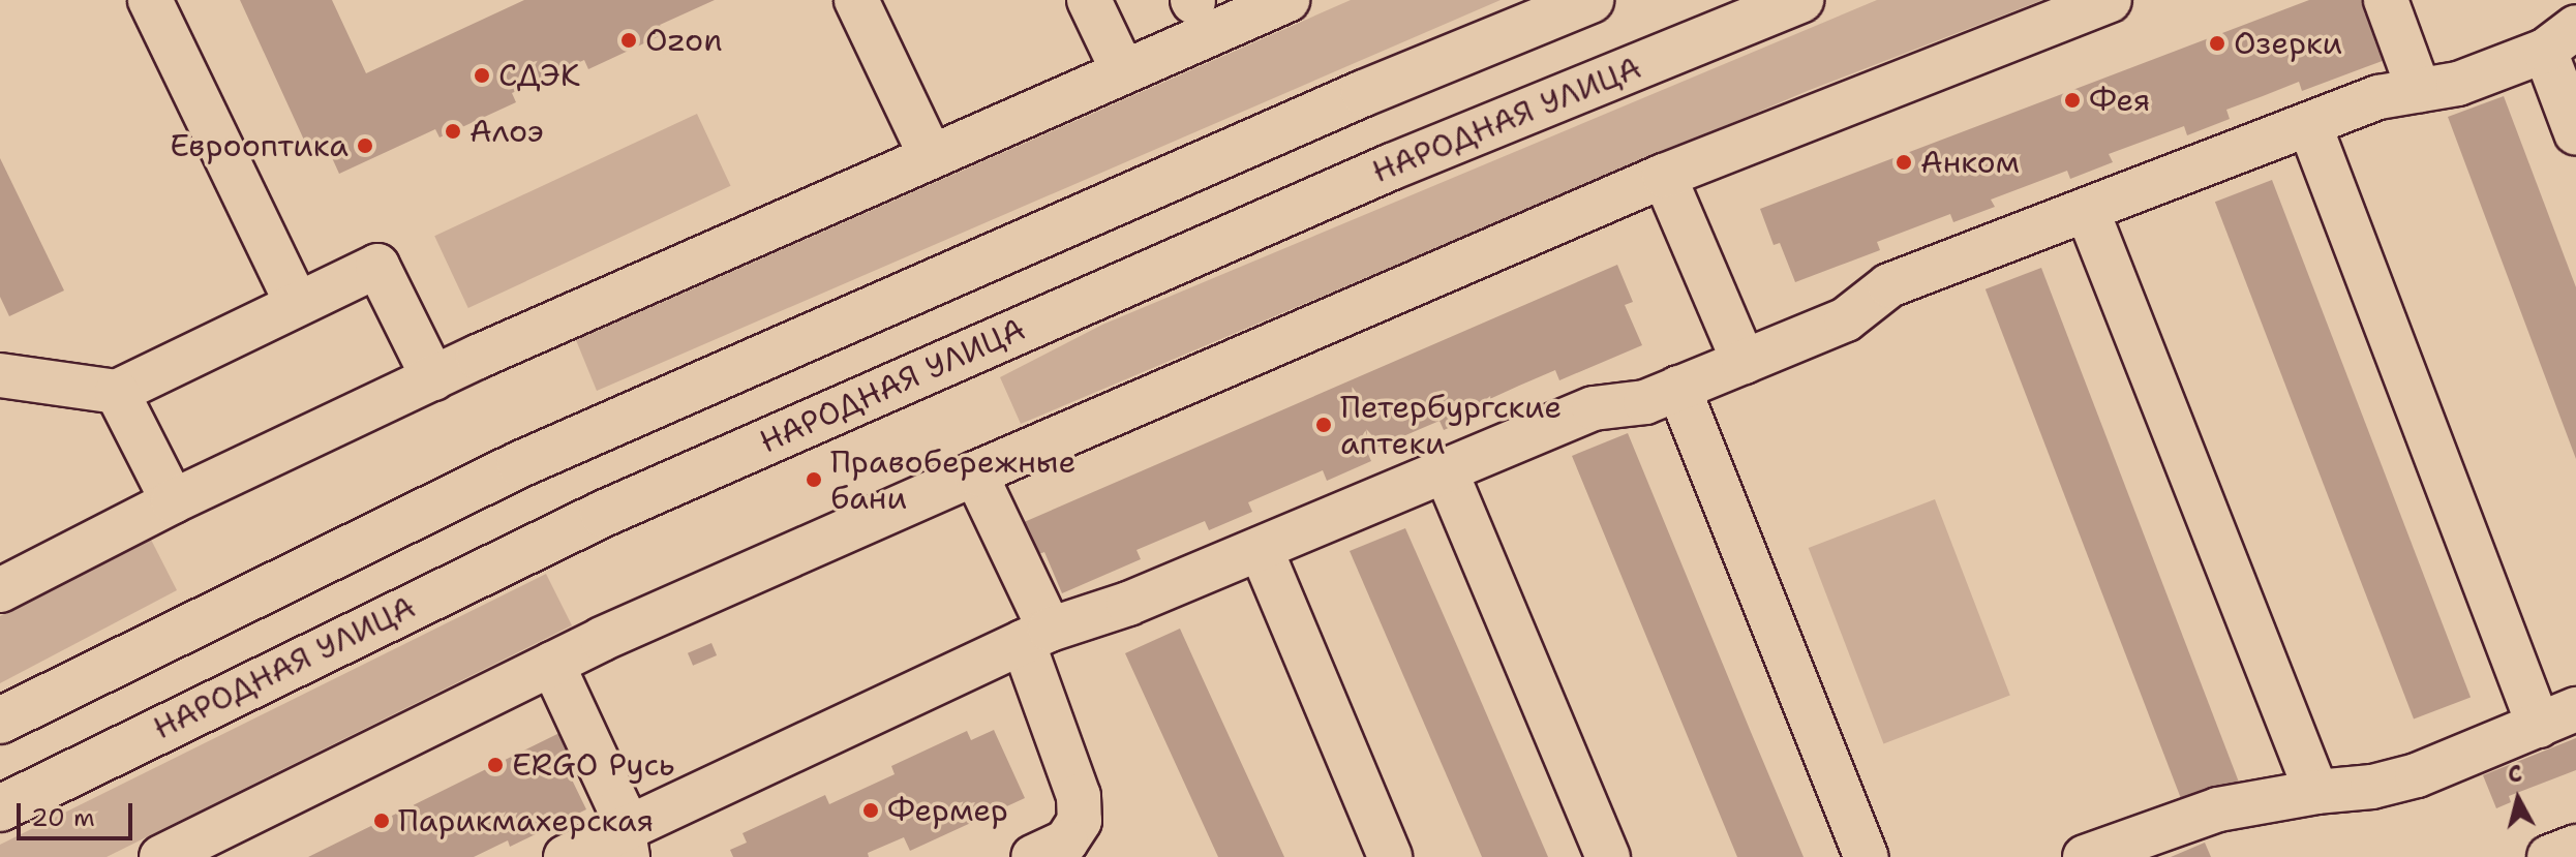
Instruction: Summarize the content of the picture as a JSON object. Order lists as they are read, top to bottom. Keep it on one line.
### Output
{"streets":{"main road":["НАРОДНАЯ УЛИЦА"]},"places":["Ozon","Озерки","СДЭК","Фея","Алоэ","Еврооптика","Анком","Петербургские аптеки","Правобережные бани","ERGO Русь","Фермер","Парикмахерская"],"scale_bar":"20 m","north":"top"}
